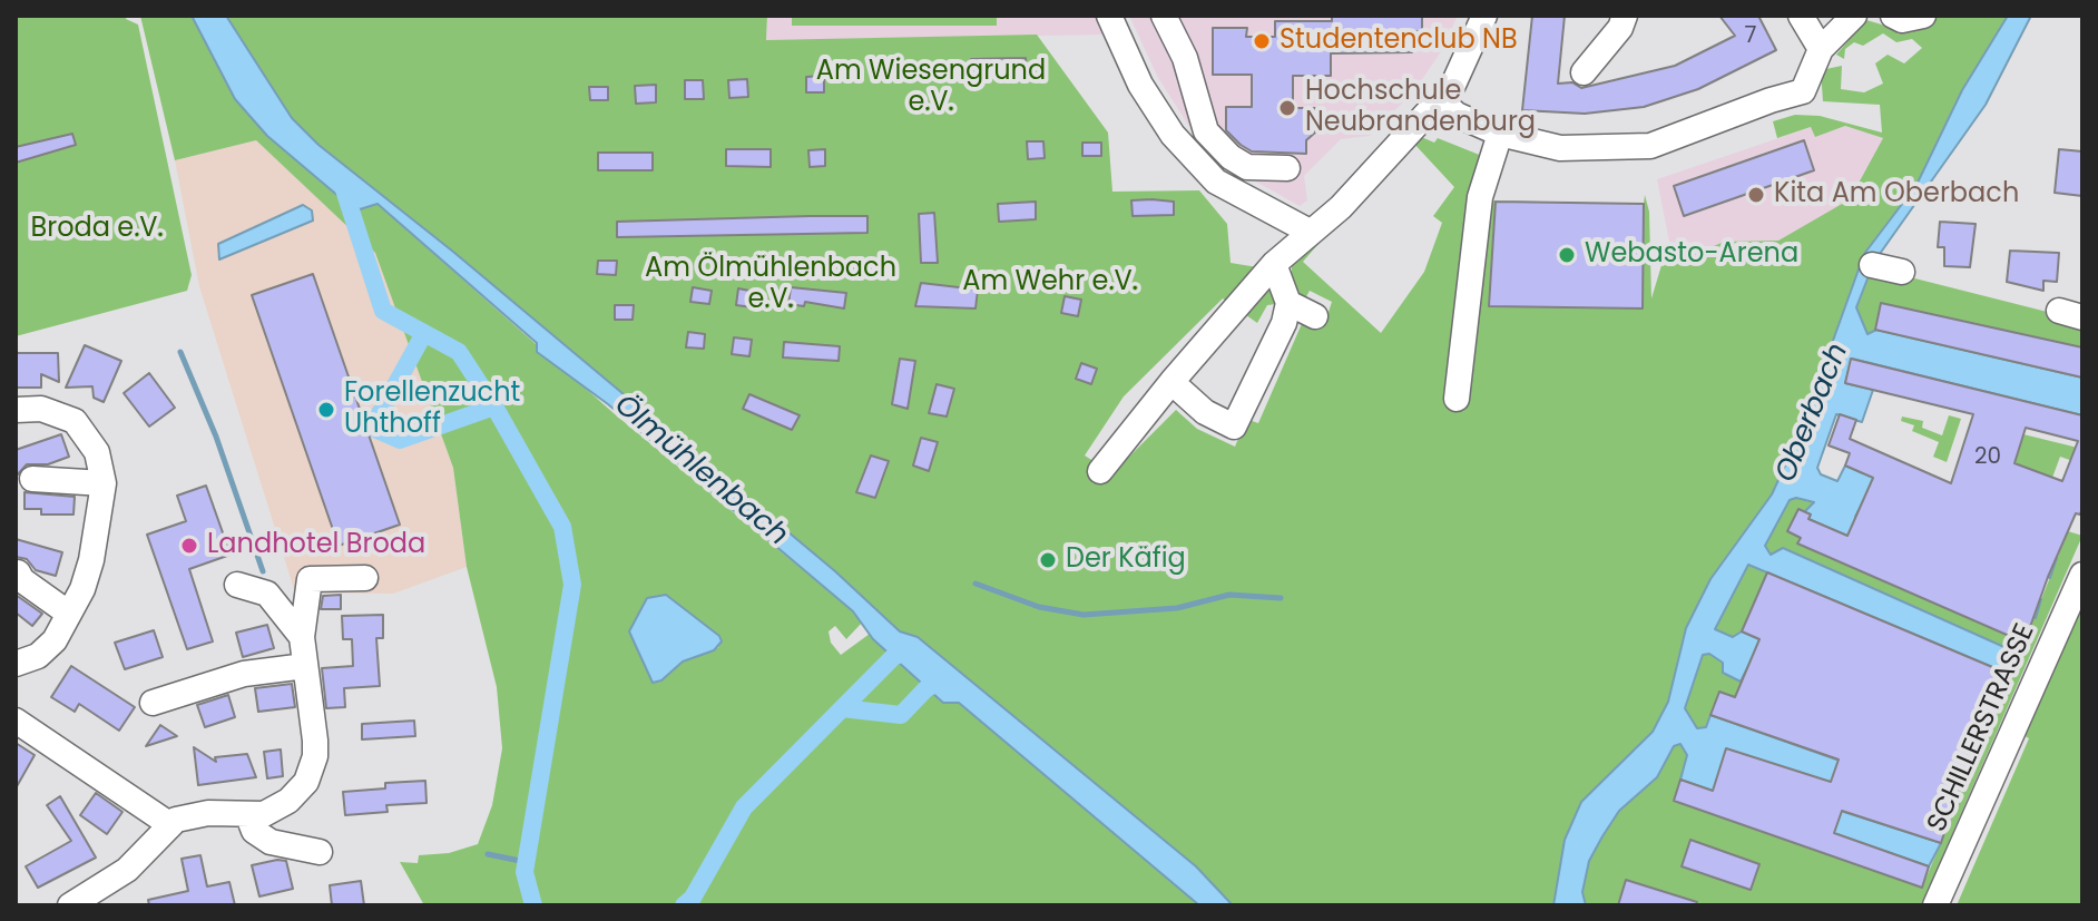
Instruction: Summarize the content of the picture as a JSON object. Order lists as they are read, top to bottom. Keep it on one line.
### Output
{"streets":{"street":["SCHILLERSTRASSE"]},"water":["Oberbach","Ölmühlenbach"],"parks":["Am Wiesengrund e.V.","Broda e.V.","Am Ölmühlenbach e.V.","Am Wehr e.V."],"places":["Studentenclub NB","Hochschule Neubrandenburg","Kita Am Oberbach","Webasto-Arena","Forellenzucht Uhthoff","Landhotel Broda","Der Käfig"],"house_numbers":["7","20"]}
